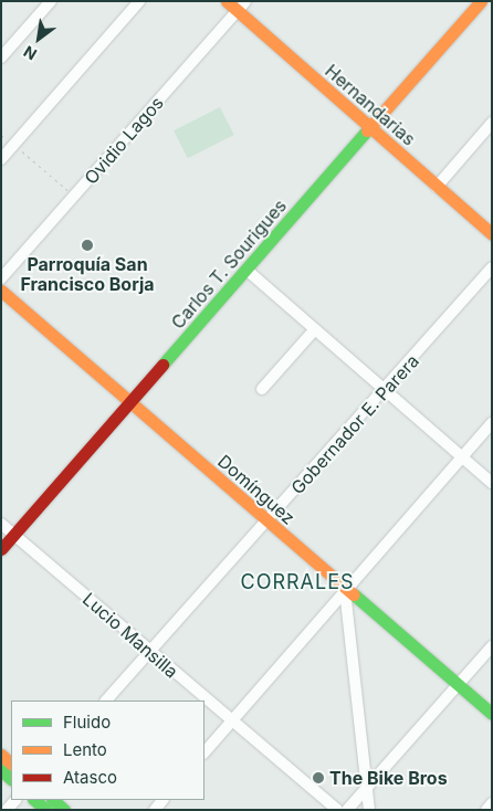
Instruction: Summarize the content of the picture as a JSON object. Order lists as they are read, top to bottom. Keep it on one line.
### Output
{"streets":{"street":["Hernandarias","Ovidio Lagos","Carlos T. Sourigues","Gobernador E. Parera","Domínguez","Lucio Mansilla"]},"crossings":[["Hernandarias","Ovidio Lagos"],["Hernandarias","Carlos T. Sourigues"],["Carlos T. Sourigues","Domínguez"],["Carlos T. Sourigues","Lucio Mansilla"],["Gobernador E. Parera","Domínguez"],["Gobernador E. Parera","Lucio Mansilla"]],"districts":["CORRALES"],"places":["Parroquía San Francisco Borja","The Bike Bros"],"legend":["Fluido","Lento","Atasco"],"north":"bottom left"}
